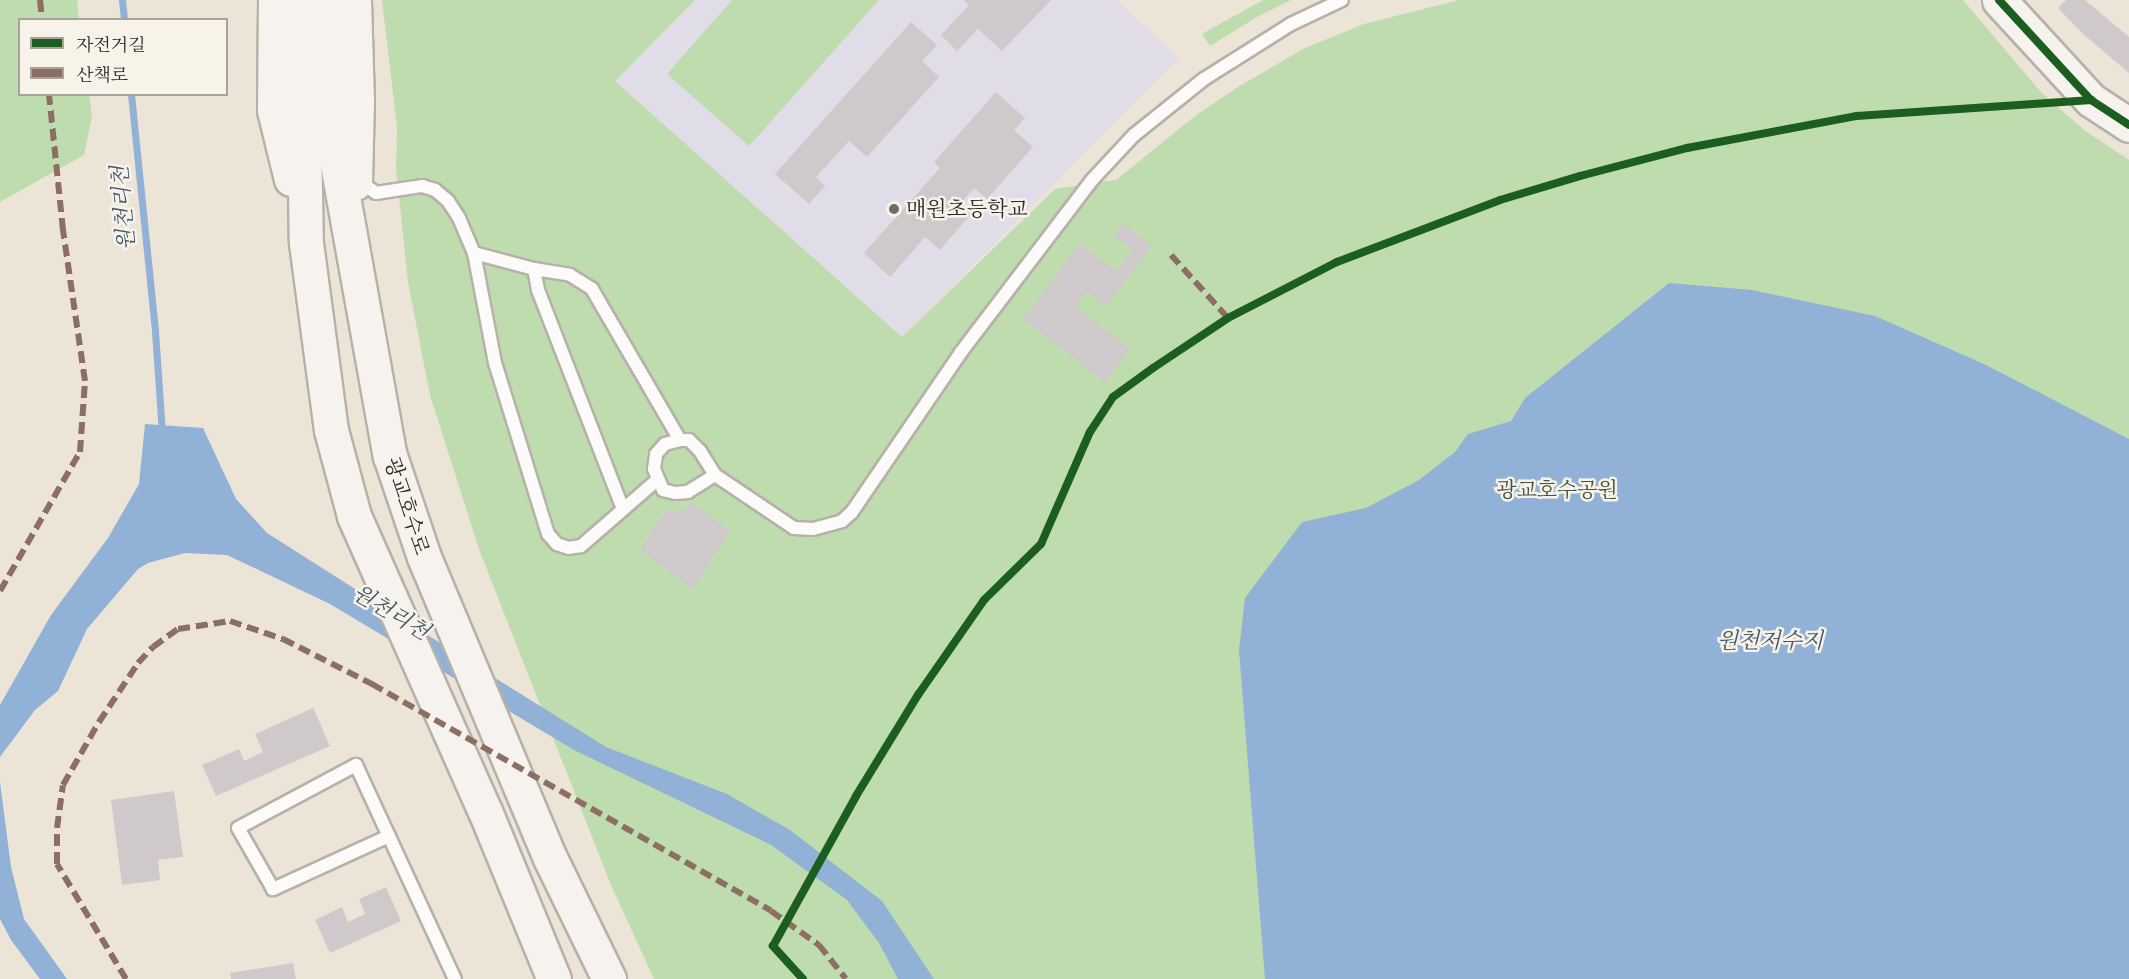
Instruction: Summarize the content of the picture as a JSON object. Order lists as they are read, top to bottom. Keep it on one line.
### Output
{"streets":{"main road":["광교호수로"]},"water":["원천리천","원천저수지"],"parks":["광교호수공원"],"places":["매원초등학교"],"legend":["자전거길","산책로"]}
